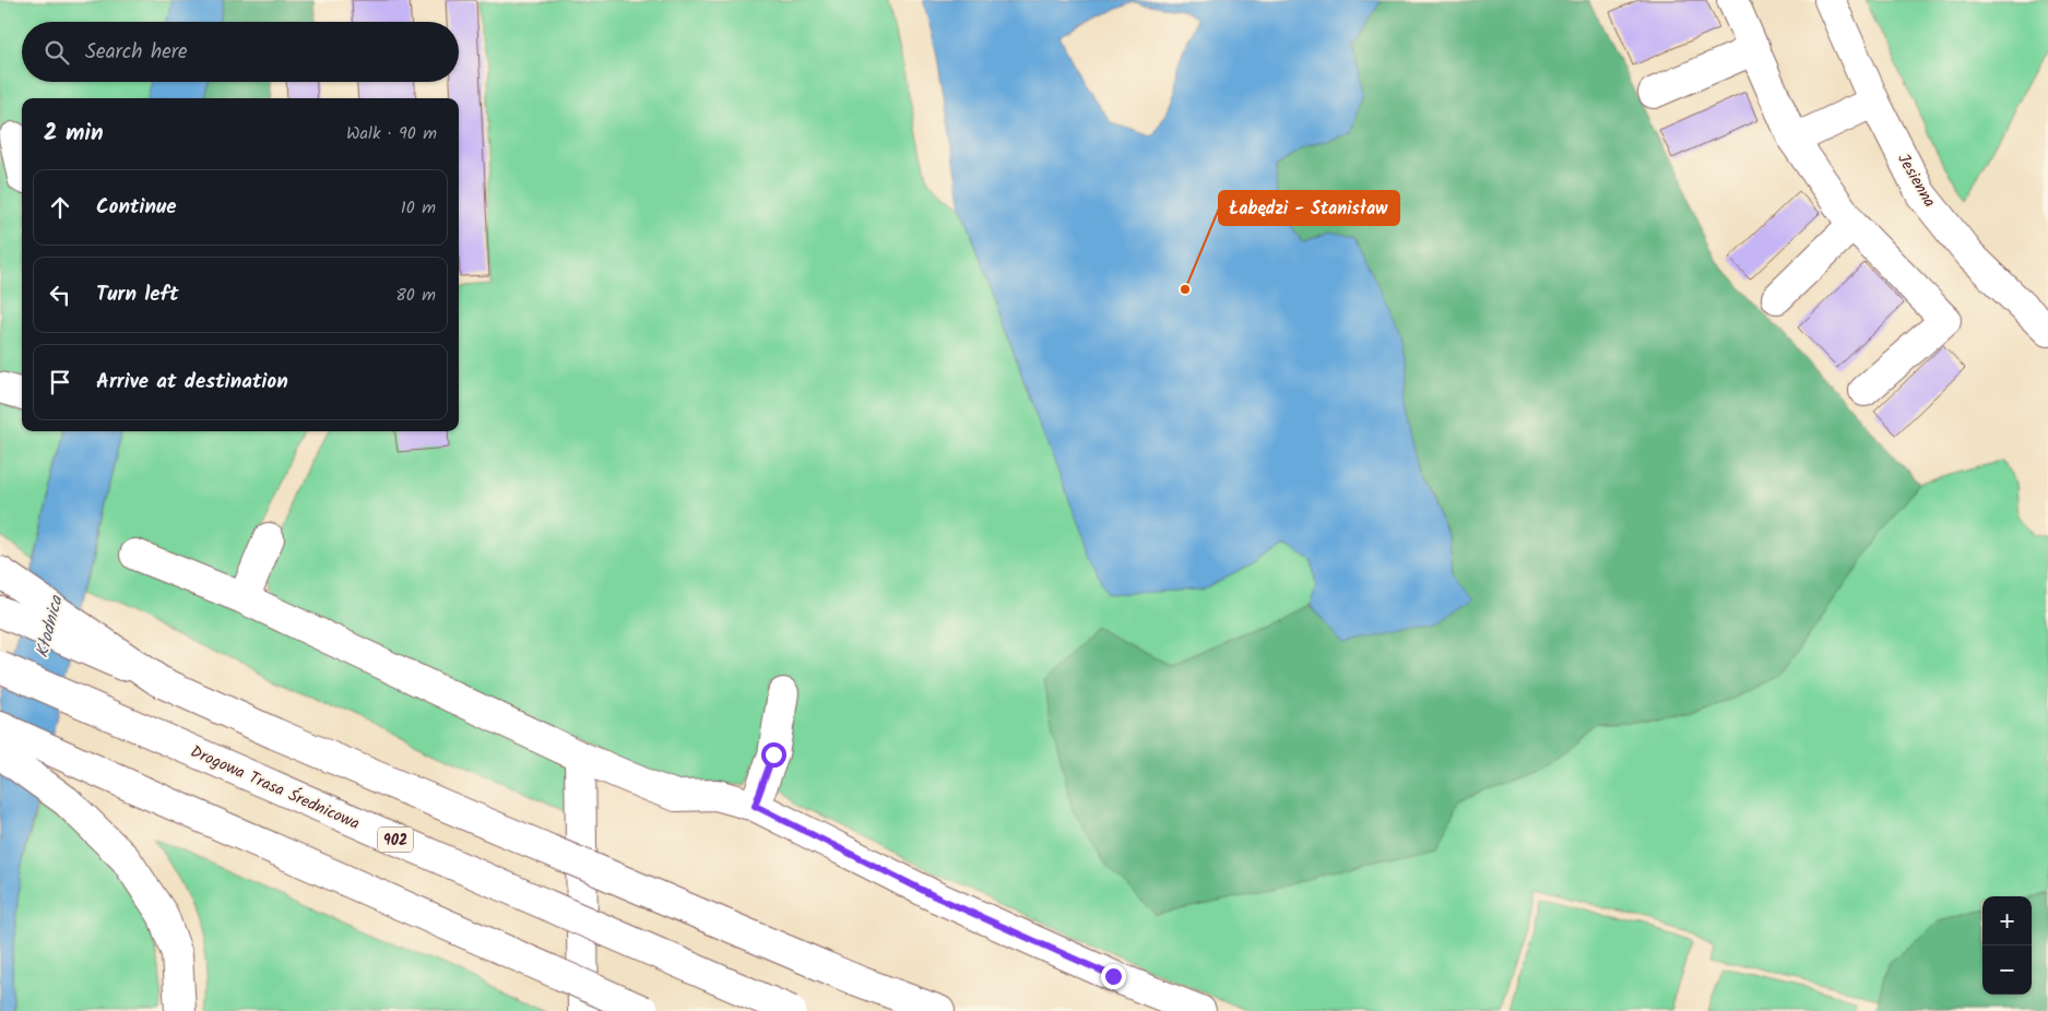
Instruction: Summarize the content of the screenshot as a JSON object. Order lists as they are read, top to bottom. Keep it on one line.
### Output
{"streets":{"main road":["Jesienna","Drogowa Trasa Średnicowa","902"]},"water":["Kłodnica"],"places":["Łabędzi - Stanisław"],"page":{"search":"Search here","heading":["2 min","Walk · 90 m"],"list":[["Continue","10 m"],["Turn left","80 m"],"Arrive at destination"],"map_buttons":["+","−"]}}
